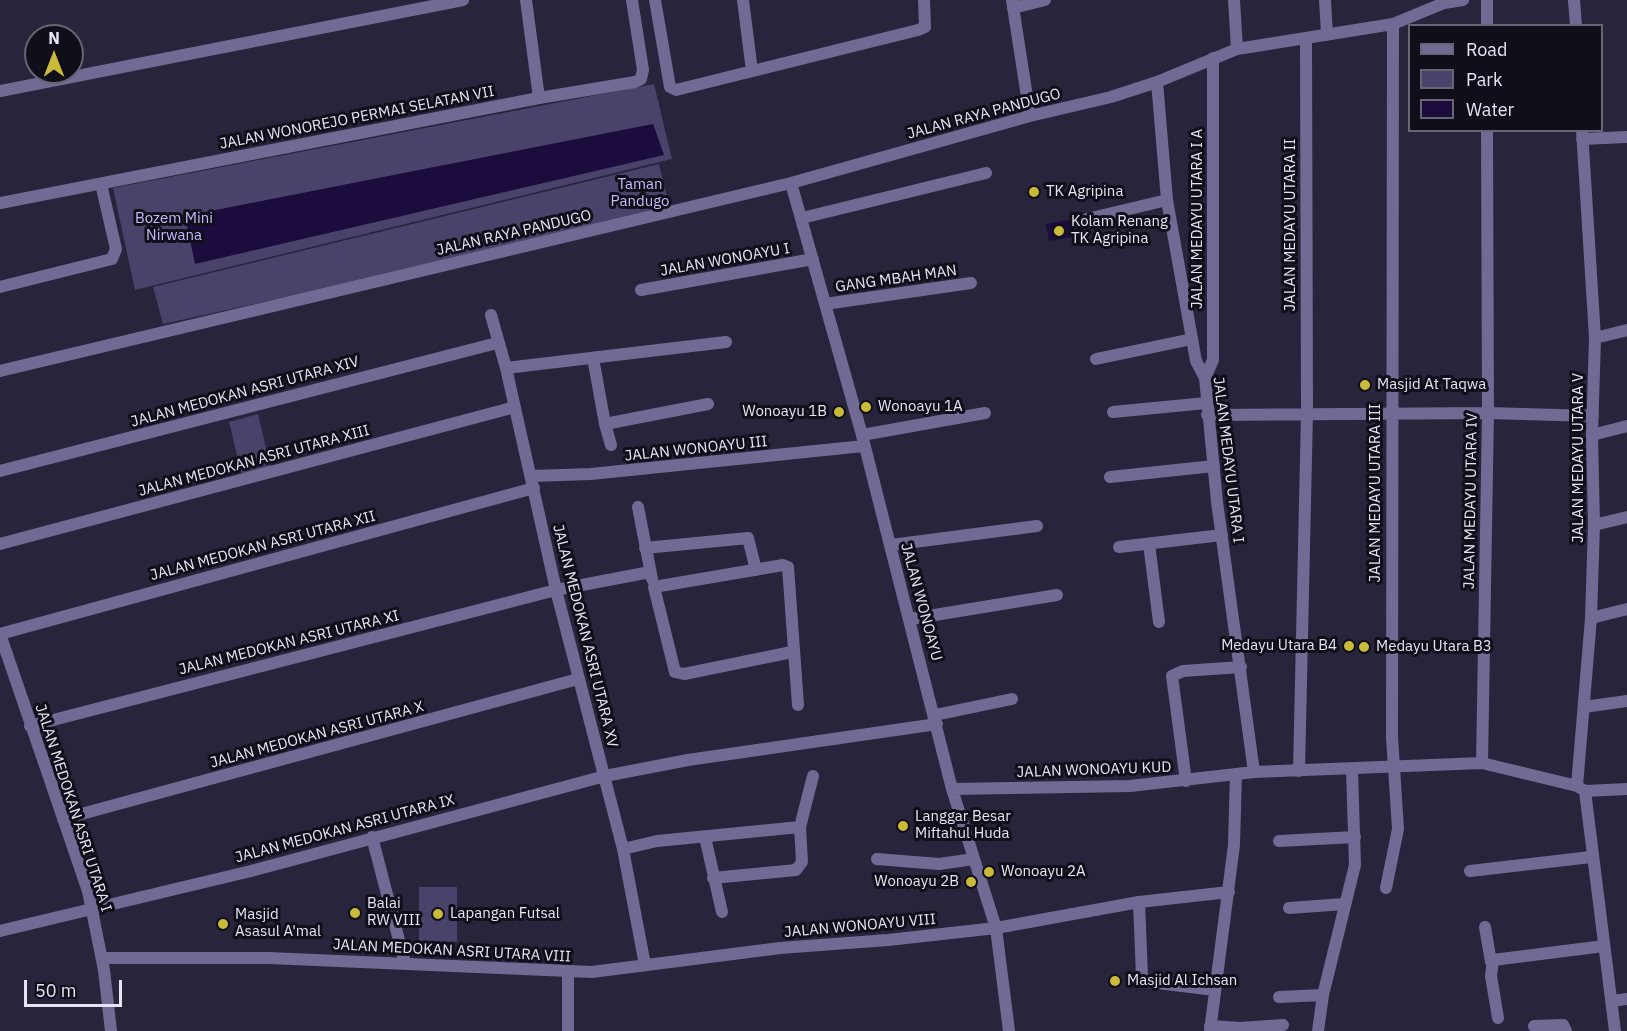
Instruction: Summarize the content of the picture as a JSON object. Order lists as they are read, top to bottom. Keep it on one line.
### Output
{"streets":{"street":["JALAN RAYA PANDUGO","JALAN WONOREJO PERMAI SELATAN VII","JALAN MEDAYU UTARA I A","JALAN MEDAYU UTARA II","JALAN WONOAYU I","GANG MBAH MAN","JALAN MEDOKAN ASRI UTARA XIV","JALAN WONOAYU III","JALAN MEDAYU UTARA V","JALAN MEDAYU UTARA I","JALAN MEDOKAN ASRI UTARA XIII","JALAN MEDAYU UTARA III","JALAN MEDAYU UTARA IV","JALAN MEDOKAN ASRI UTARA XII","JALAN WONOAYU","JALAN MEDOKAN ASRI UTARA XV","JALAN MEDOKAN ASRI UTARA XI","JALAN MEDOKAN ASRI UTARA X","JALAN WONOAYU KUD","JALAN MEDOKAN ASRI UTARA I","JALAN MEDOKAN ASRI UTARA IX","JALAN WONOAYU VIII","JALAN MEDOKAN ASRI UTARA VIII"]},"crossings":[["JALAN RAYA PANDUGO","JALAN MEDAYU UTARA I A"],["JALAN RAYA PANDUGO","JALAN MEDAYU UTARA II"],["JALAN RAYA PANDUGO","JALAN MEDAYU UTARA I"],["JALAN RAYA PANDUGO","JALAN MEDAYU UTARA III"],["JALAN RAYA PANDUGO","JALAN WONOAYU"],["JALAN MEDAYU UTARA I A","JALAN MEDAYU UTARA I"],["JALAN WONOAYU I","JALAN WONOAYU"],["GANG MBAH MAN","JALAN WONOAYU"],["JALAN MEDOKAN ASRI UTARA XIV","JALAN MEDOKAN ASRI UTARA XV"],["JALAN WONOAYU III","JALAN MEDOKAN ASRI UTARA XII"],["JALAN WONOAYU III","JALAN WONOAYU"],["JALAN WONOAYU III","JALAN MEDOKAN ASRI UTARA XV"],["JALAN MEDOKAN ASRI UTARA XIII","JALAN MEDOKAN ASRI UTARA XV"],["JALAN MEDOKAN ASRI UTARA XII","JALAN MEDOKAN ASRI UTARA XV"],["JALAN MEDOKAN ASRI UTARA XII","JALAN MEDOKAN ASRI UTARA I"],["JALAN WONOAYU","JALAN WONOAYU KUD"],["JALAN WONOAYU","JALAN MEDOKAN ASRI UTARA IX"],["JALAN WONOAYU","JALAN WONOAYU VIII"],["JALAN MEDOKAN ASRI UTARA XV","JALAN MEDOKAN ASRI UTARA XI"],["JALAN MEDOKAN ASRI UTARA XV","JALAN MEDOKAN ASRI UTARA X"],["JALAN MEDOKAN ASRI UTARA XV","JALAN MEDOKAN ASRI UTARA IX"],["JALAN MEDOKAN ASRI UTARA XV","JALAN MEDOKAN ASRI UTARA VIII"],["JALAN MEDOKAN ASRI UTARA XI","JALAN MEDOKAN ASRI UTARA I"],["JALAN MEDOKAN ASRI UTARA X","JALAN MEDOKAN ASRI UTARA I"],["JALAN MEDOKAN ASRI UTARA I","JALAN MEDOKAN ASRI UTARA IX"],["JALAN MEDOKAN ASRI UTARA I","JALAN MEDOKAN ASRI UTARA VIII"],["JALAN WONOAYU VIII","JALAN MEDOKAN ASRI UTARA VIII"]],"parks":["Taman Pandugo","Bozem Mini Nirwana"],"places":["TK Agripina","Kolam Renang TK Agripina","Masjid At Taqwa","Wonoayu 1A","Wonoayu 1B","Medayu Utara B4","Medayu Utara B3","Langgar Besar Miftahul Huda","Wonoayu 2A","Wonoayu 2B","Balai RW VIII","Lapangan Futsal","Masjid Asasul A'mal","Masjid Al Ichsan"],"legend":["Road","Park","Water"],"scale_bar":"50 m","north":"top"}
